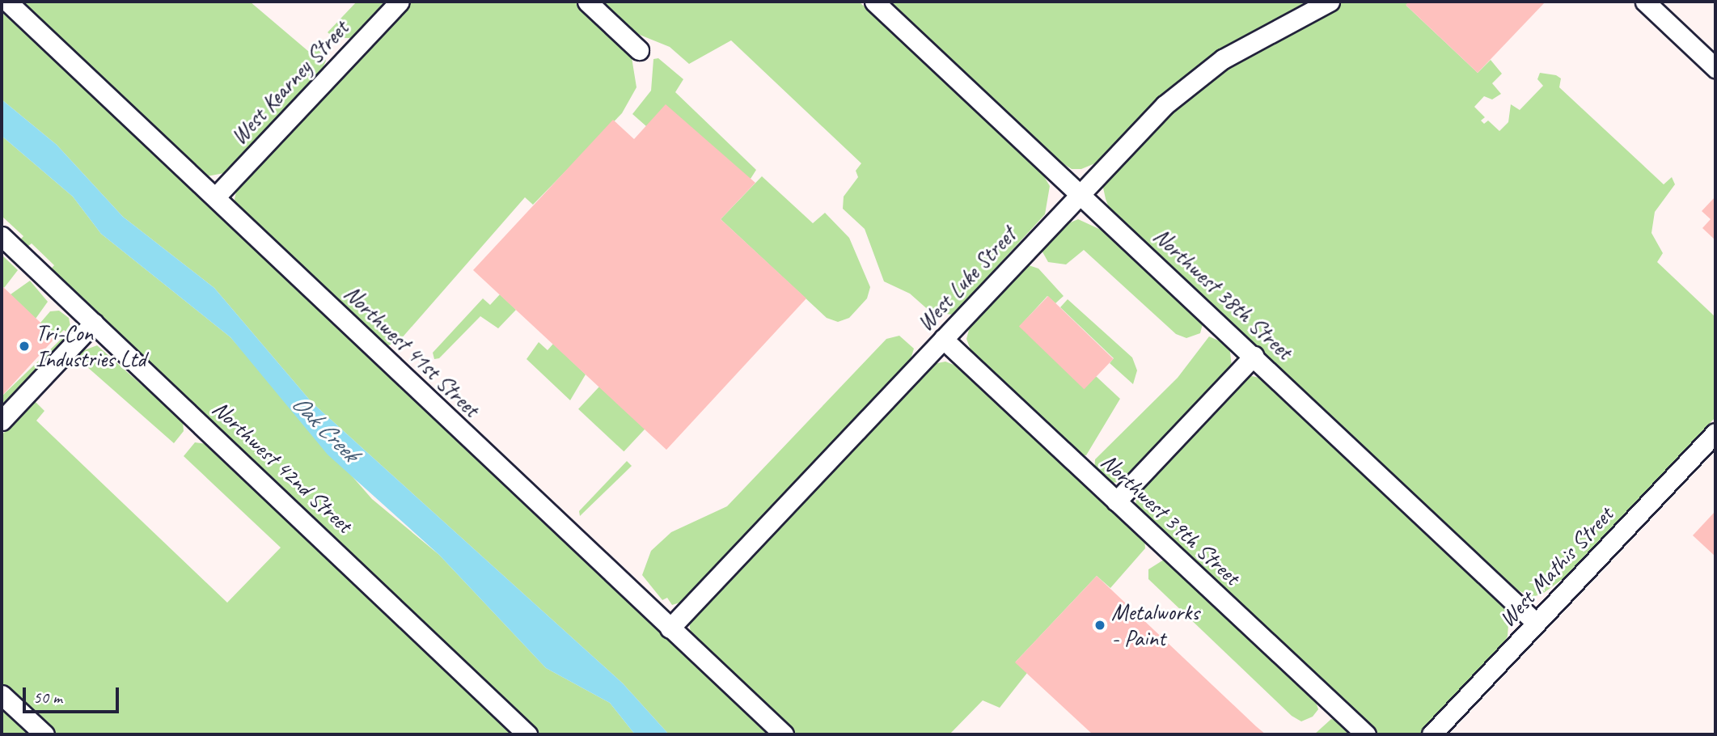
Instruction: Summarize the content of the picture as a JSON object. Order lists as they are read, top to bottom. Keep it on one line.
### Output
{"streets":{"street":["West Kearney Street","West Luke Street","Northwest 38th Street","Northwest 41st Street","Northwest 42nd Street","Northwest 39th Street","West Mathis Street"]},"crossings":[["West Kearney Street","Northwest 41st Street"],["West Luke Street","Northwest 38th Street"],["West Luke Street","Northwest 41st Street"],["West Luke Street","Northwest 39th Street"],["Northwest 38th Street","West Mathis Street"]],"water":["Oak Creek"],"places":["Tri-Con Industries Ltd","Metalworks - Paint"],"scale_bar":"50 m"}
